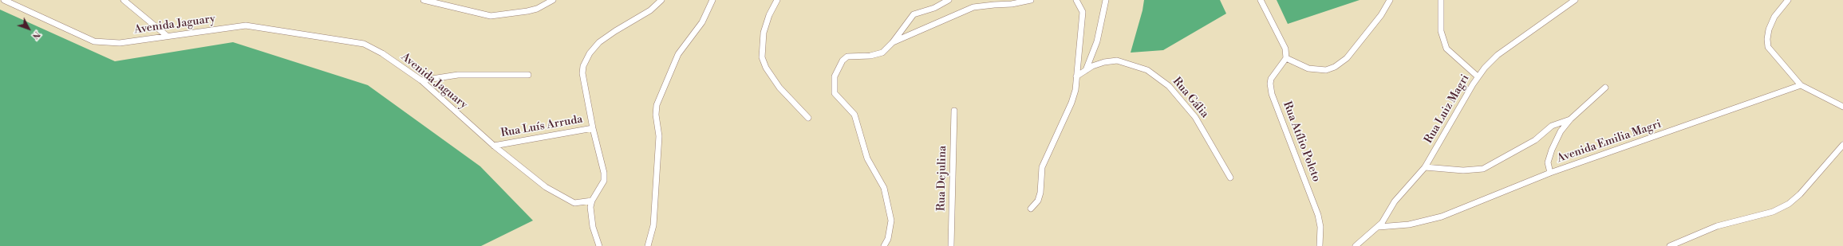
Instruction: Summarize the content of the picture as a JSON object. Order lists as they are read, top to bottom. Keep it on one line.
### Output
{"streets":{"street":["Avenida Jaguary","Rua Gália","Rua Luiz Magri","Rua Luís Arruda","Rua Atílio Poleto","Avenida Emilia Magri","Rua Dejulina"]},"crossings":[["Avenida Jaguary","Rua Luís Arruda"],["Rua Luiz Magri","Avenida Emilia Magri"]],"north":"bottom right"}
